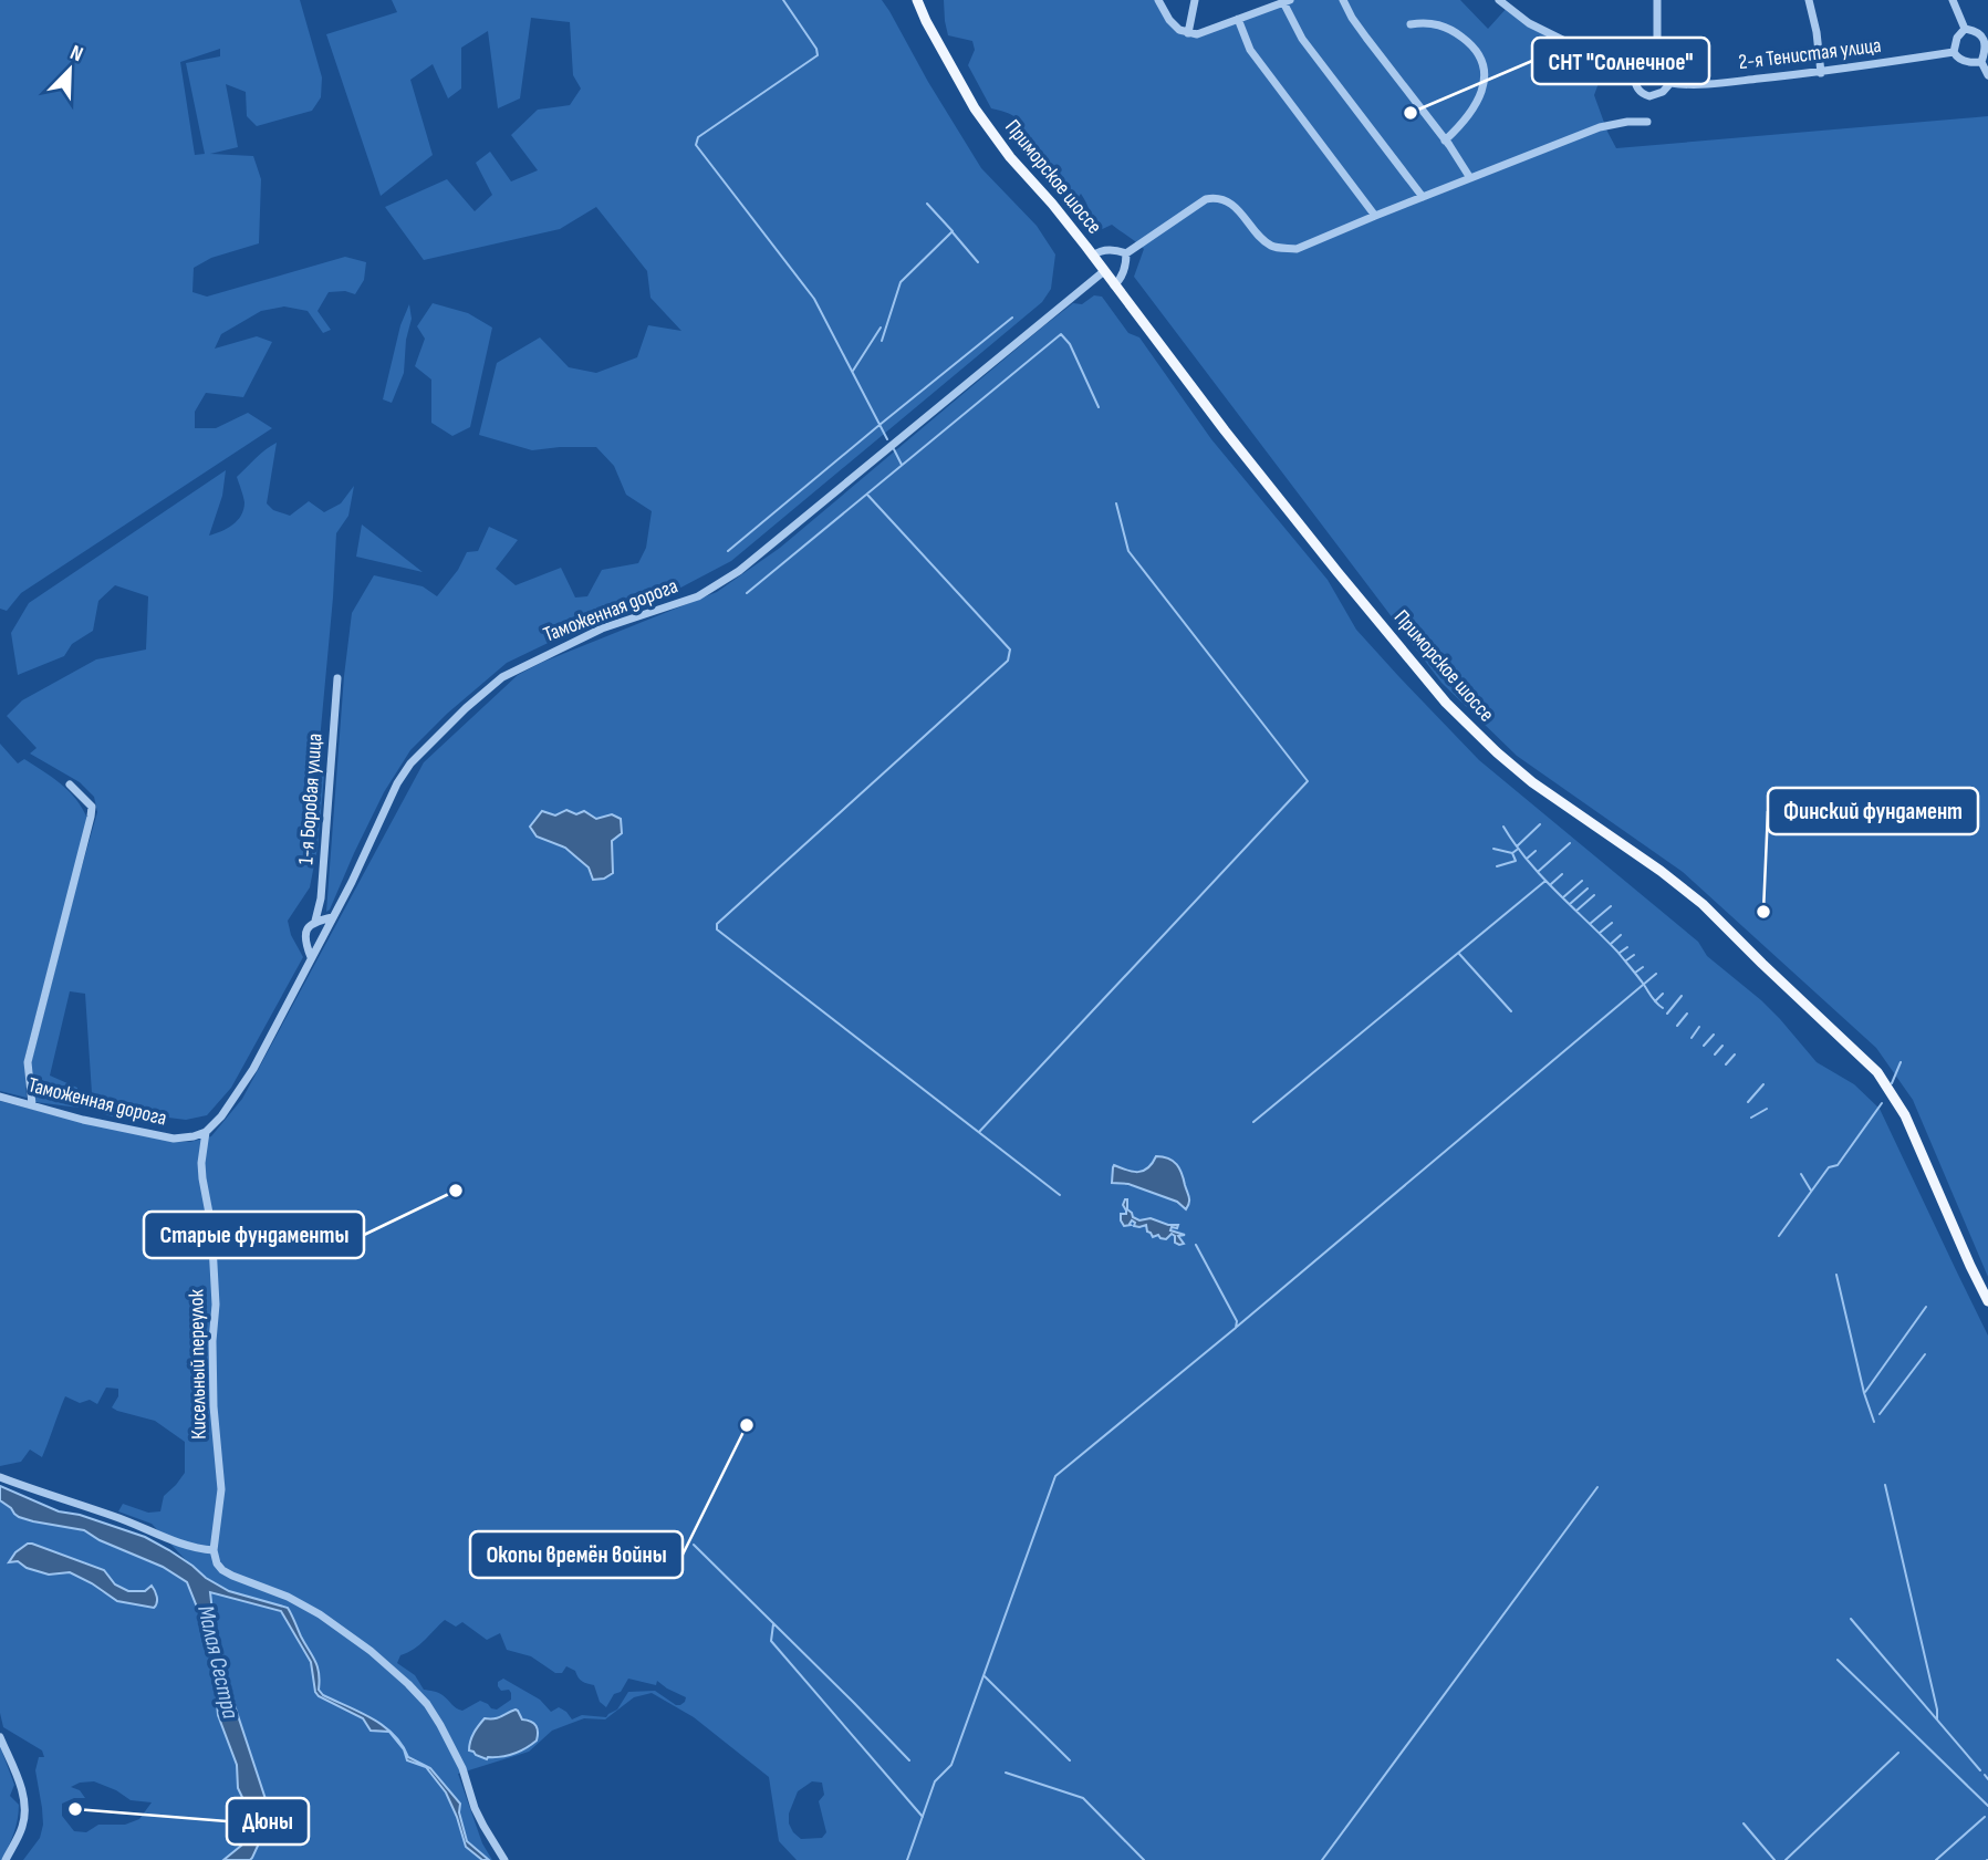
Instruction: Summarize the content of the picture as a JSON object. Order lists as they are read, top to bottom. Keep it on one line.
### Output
{"streets":{"main road":["Приморское шоссе"],"street":["2-я Тенистая улица","Таможенная дорога","1-я Боровая улица","Кисельный переулок"]},"crossings":[["Приморское шоссе","Таможенная дорога"],["Таможенная дорога","1-я Боровая улица"],["Таможенная дорога","Кисельный переулок"]],"water":["Малая Сестра"],"places":["СНТ \"Солнечное\"","Финский фундамент","Старые фундаменты","Окопы времён войны","Дюны"],"north":"top right"}
